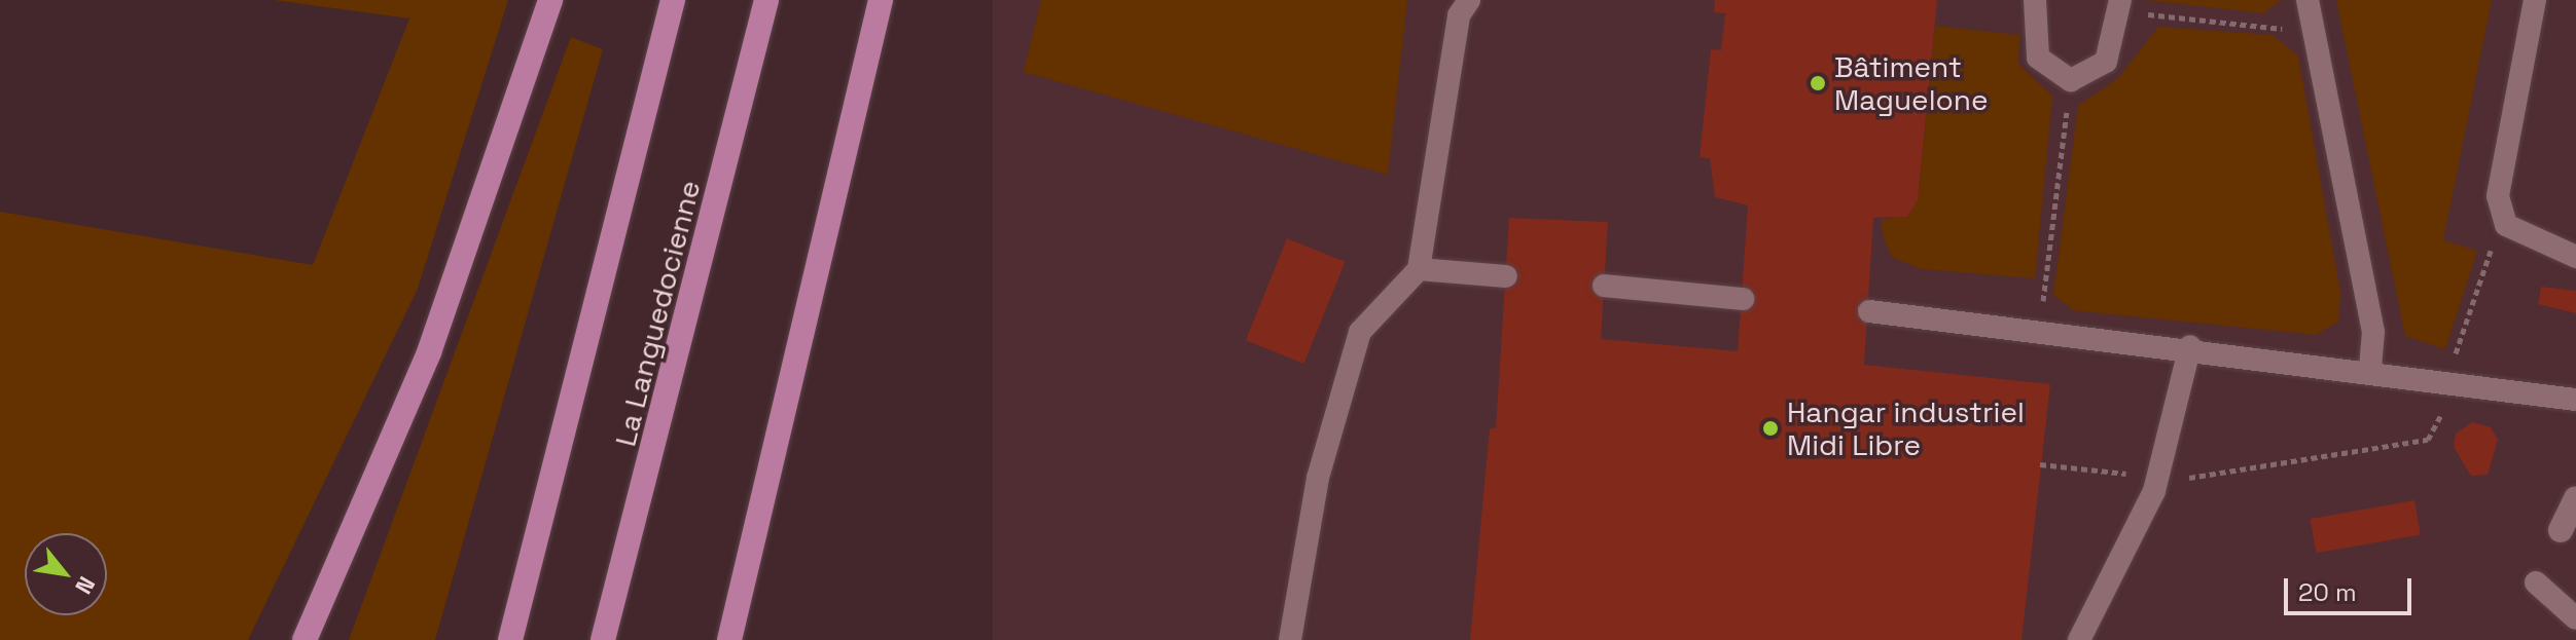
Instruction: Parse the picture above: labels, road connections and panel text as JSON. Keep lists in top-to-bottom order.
{
  "streets": {
    "highway": ["La Languedocienne"]
  },
  "places": ["Bâtiment Maguelone", "Hangar industriel Midi Libre"],
  "scale_bar": "20 m",
  "north": "bottom right"
}
